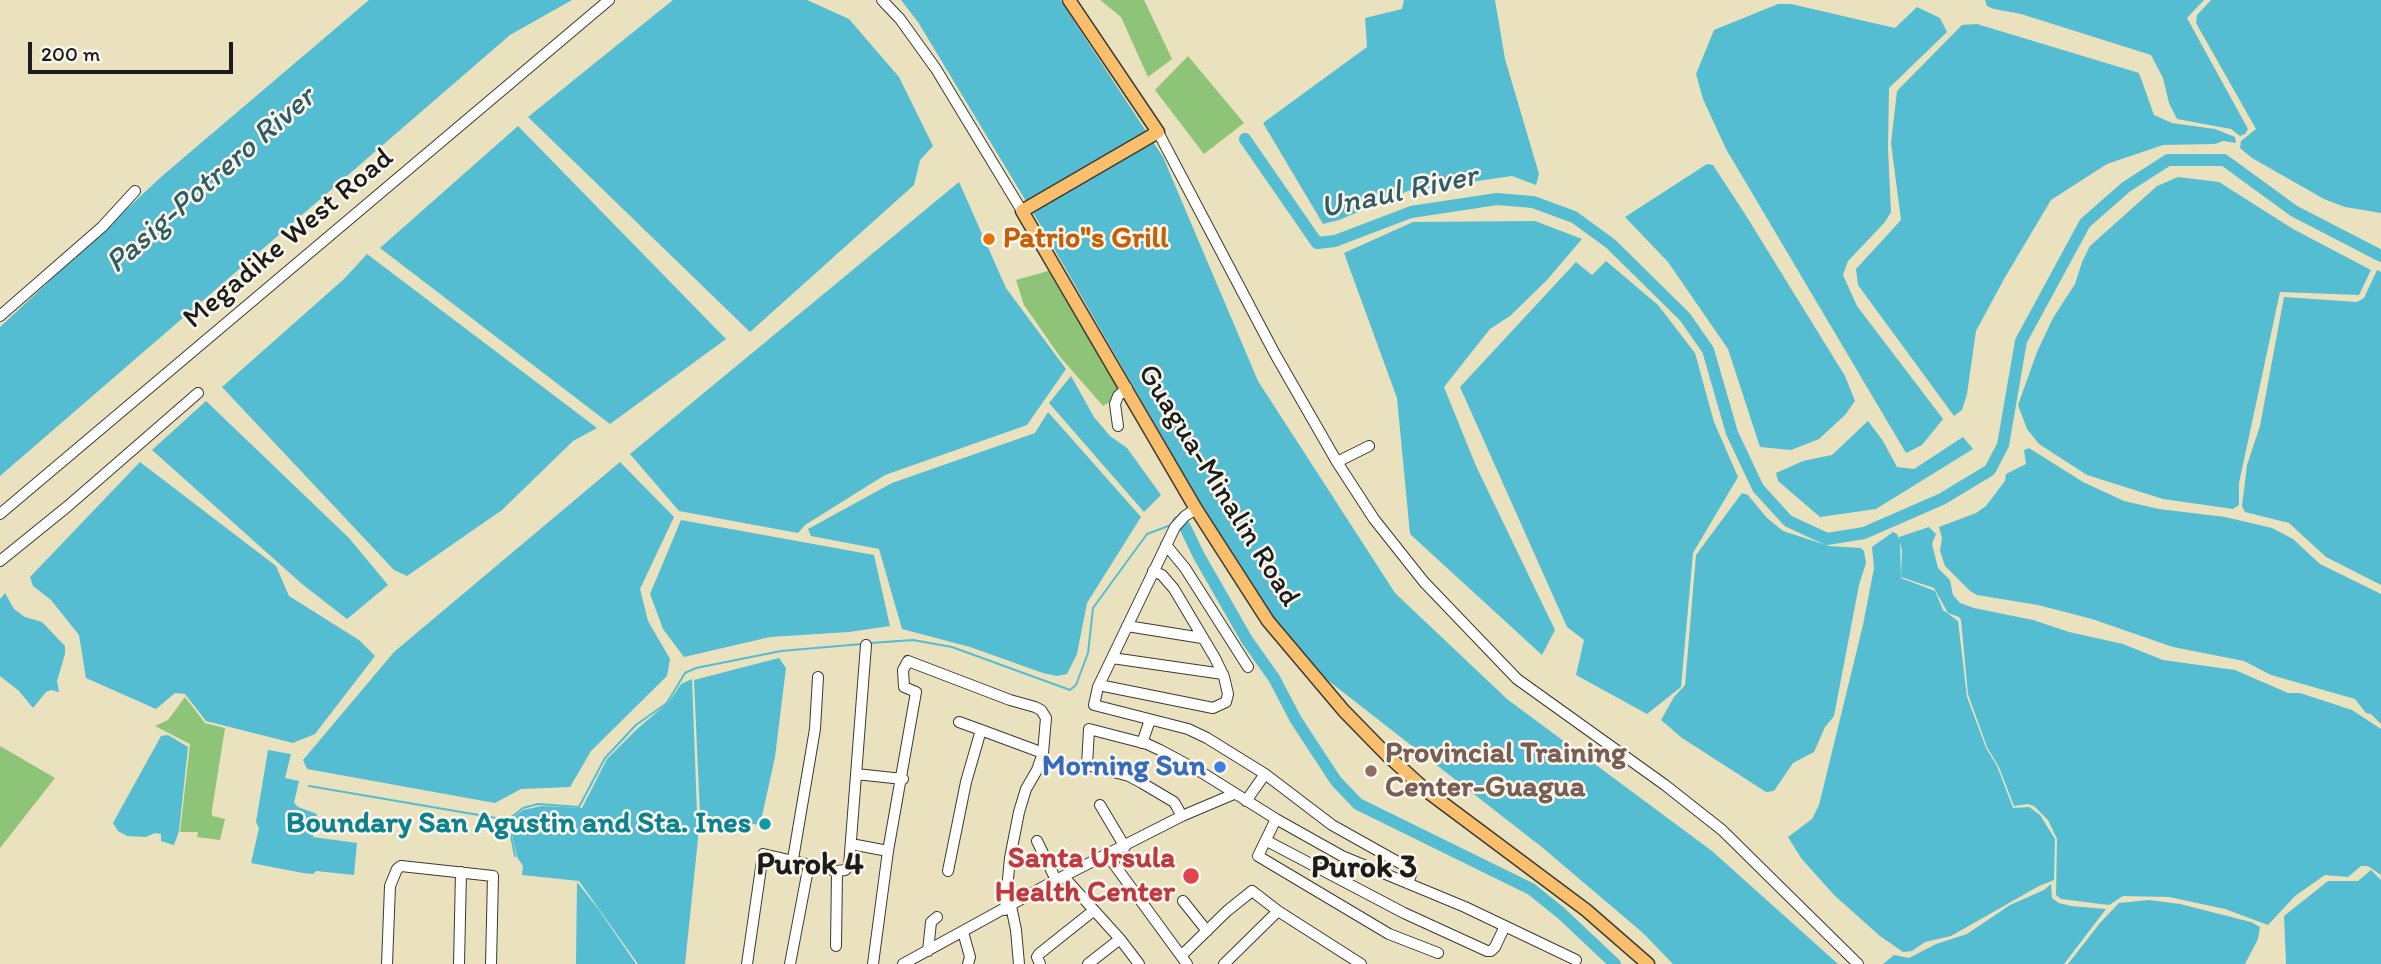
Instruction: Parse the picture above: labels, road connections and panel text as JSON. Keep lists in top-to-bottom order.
{
  "streets": {
    "main road": ["Guagua-Minalin Road"],
    "street": ["Megadike West Road"]
  },
  "districts": ["Purok 4", "Purok 3"],
  "water": ["Pasig-Potrero River", "Unaul River"],
  "places": [
    "Patrio\"s Grill",
    "Morning Sun",
    "Provincial Training Center-Guagua",
    "Boundary San Agustin and Sta. Ines",
    "Santa Ursula Health Center"
  ],
  "scale_bar": "200 m"
}
